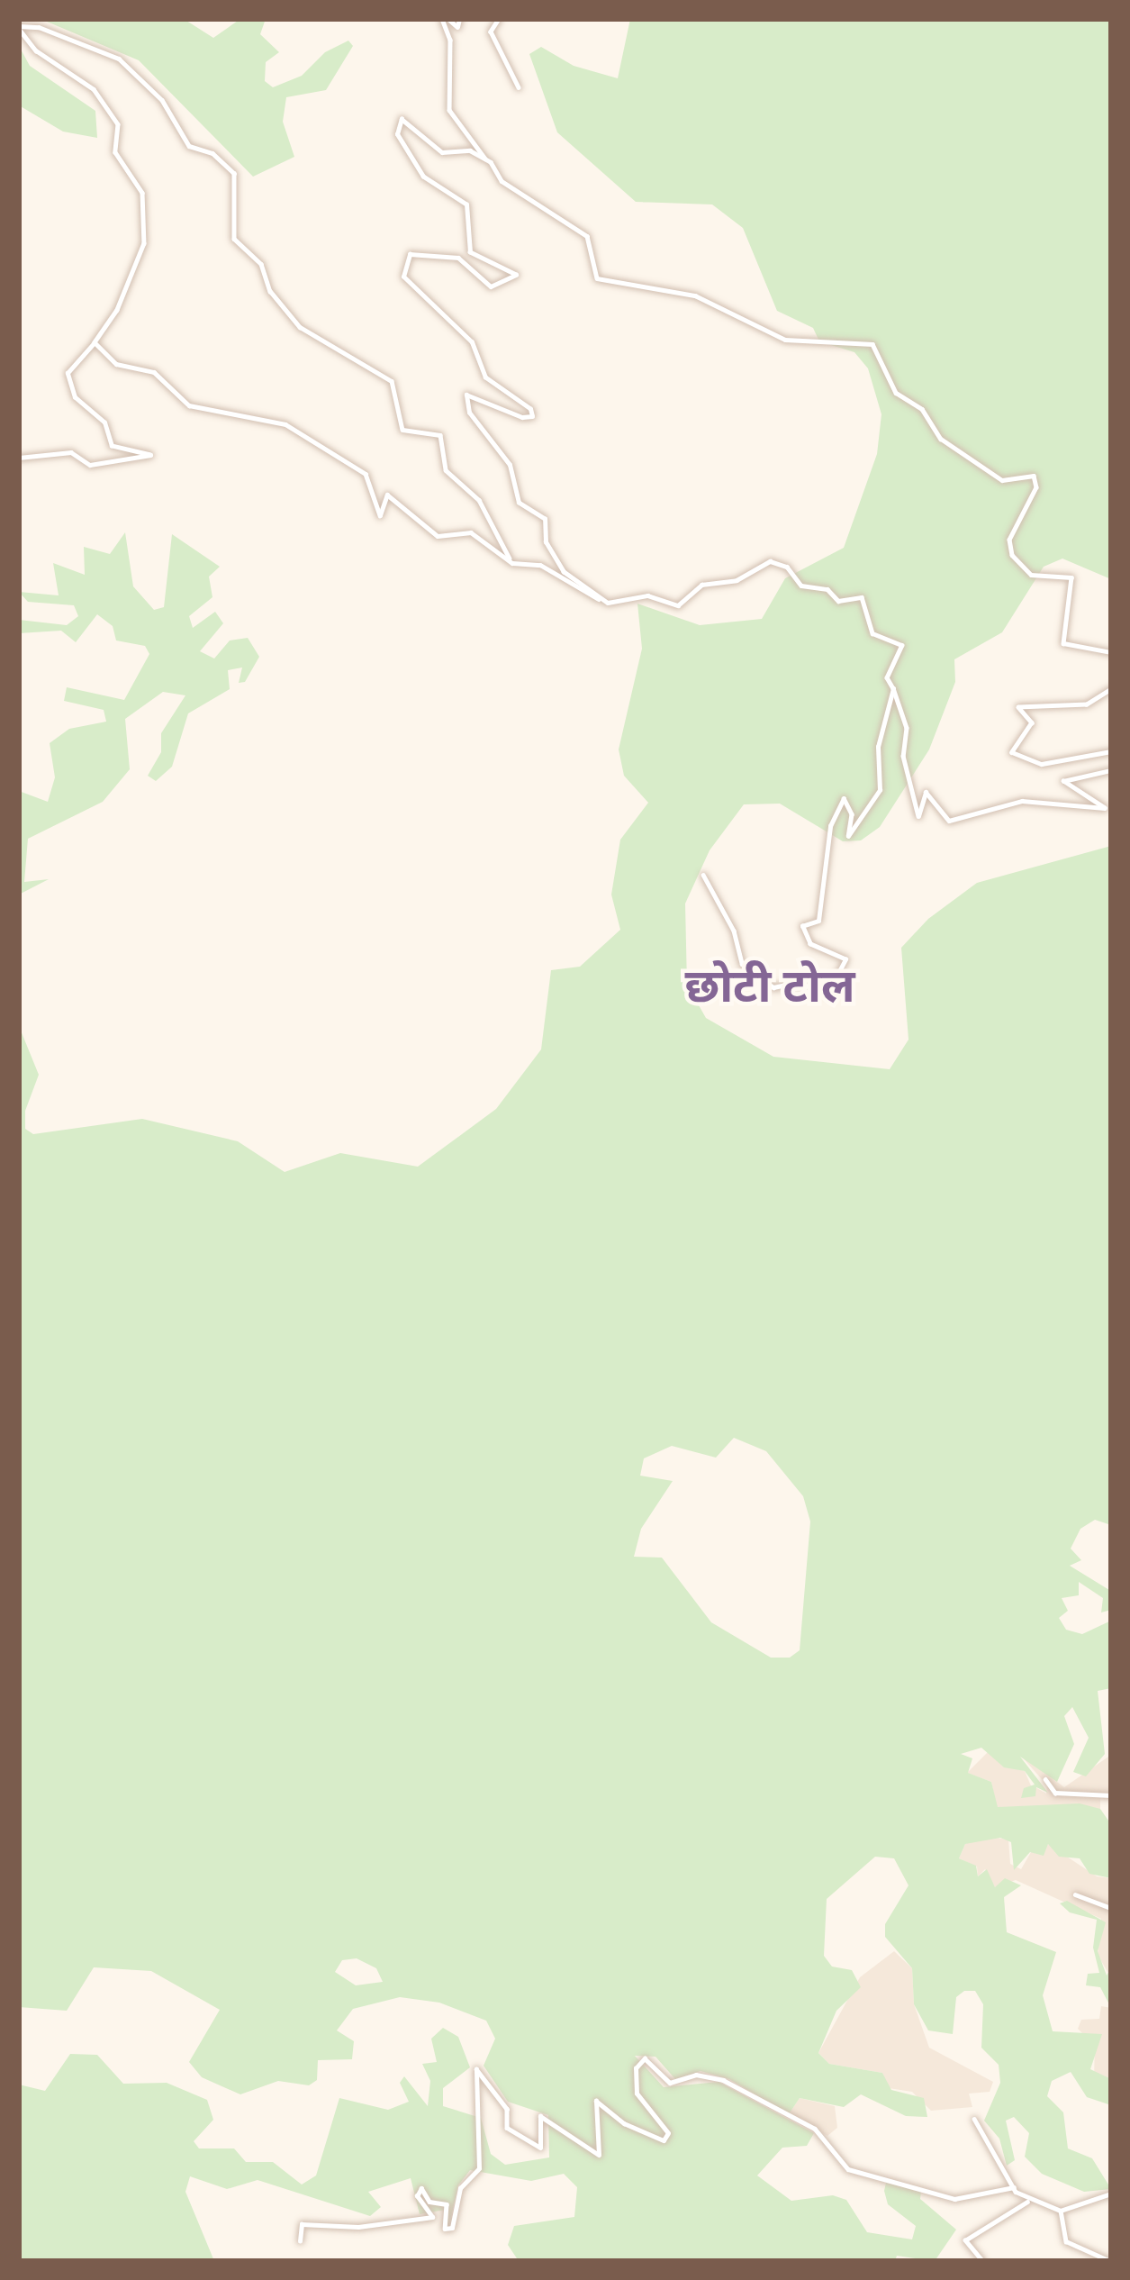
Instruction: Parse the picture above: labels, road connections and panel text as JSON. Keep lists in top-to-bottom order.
{
  "districts": ["छोटी टोल"]
}
